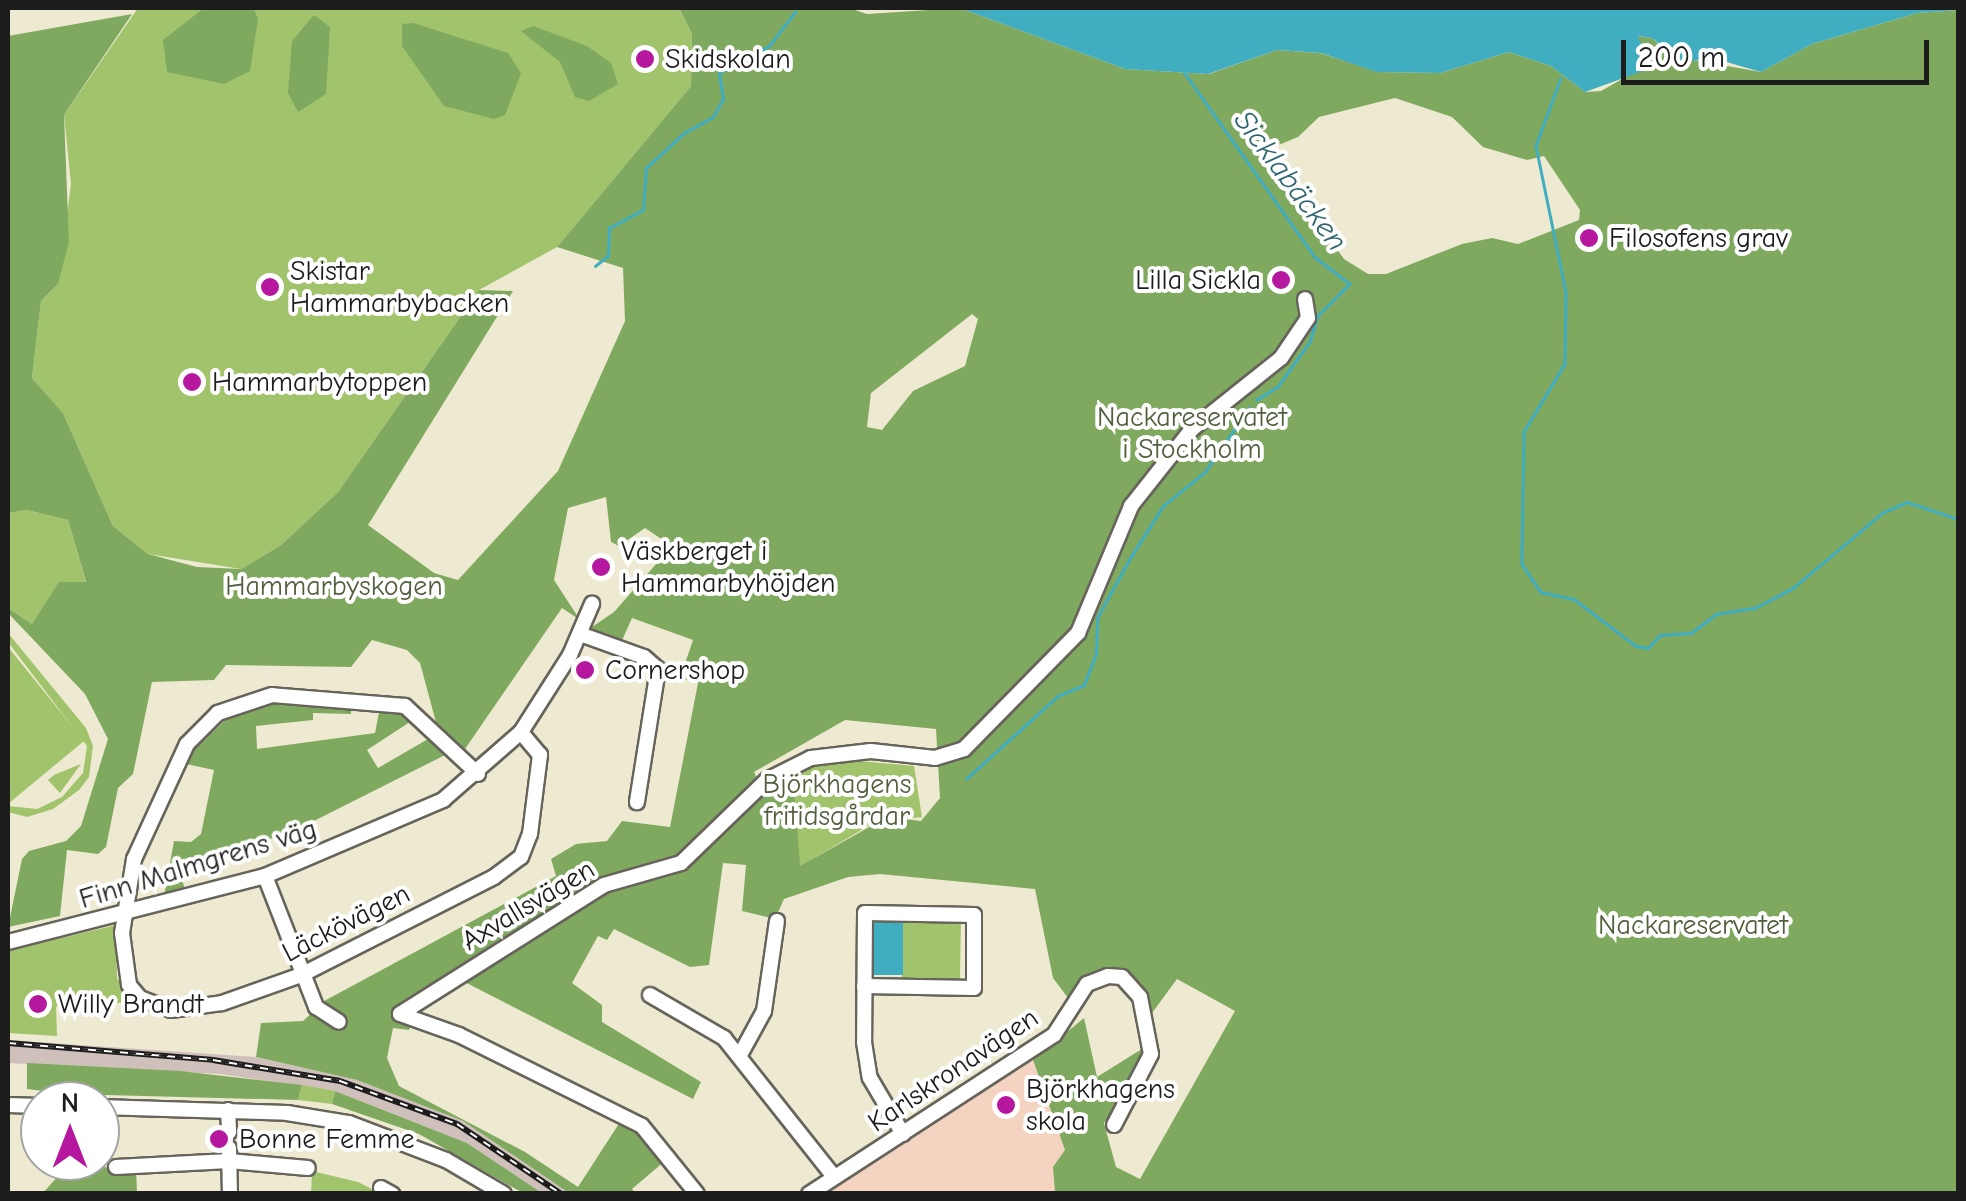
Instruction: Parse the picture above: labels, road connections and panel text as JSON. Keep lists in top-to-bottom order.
{
  "streets": {
    "street": [
      "Finn Malmgrens väg",
      "Axvallsvägen",
      "Läckövägen",
      "Karlskronavägen"
    ]
  },
  "crossings": [
    ["Finn Malmgrens väg", "Läckövägen"]
  ],
  "water": ["Sicklabäcken"],
  "parks": [
    "Nackareservatet i Stockholm",
    "Hammarbyskogen",
    "Björkhagens fritidsgårdar",
    "Nackareservatet"
  ],
  "places": [
    "Skidskolan",
    "Filosofens grav",
    "Lilla Sickla",
    "Skistar Hammarbybacken",
    "Hammarbytoppen",
    "Väskberget i Hammarbyhöjden",
    "Cornershop",
    "Willy Brandt",
    "Björkhagens skola",
    "Bonne Femme"
  ],
  "scale_bar": "200 m",
  "north": "top"
}
